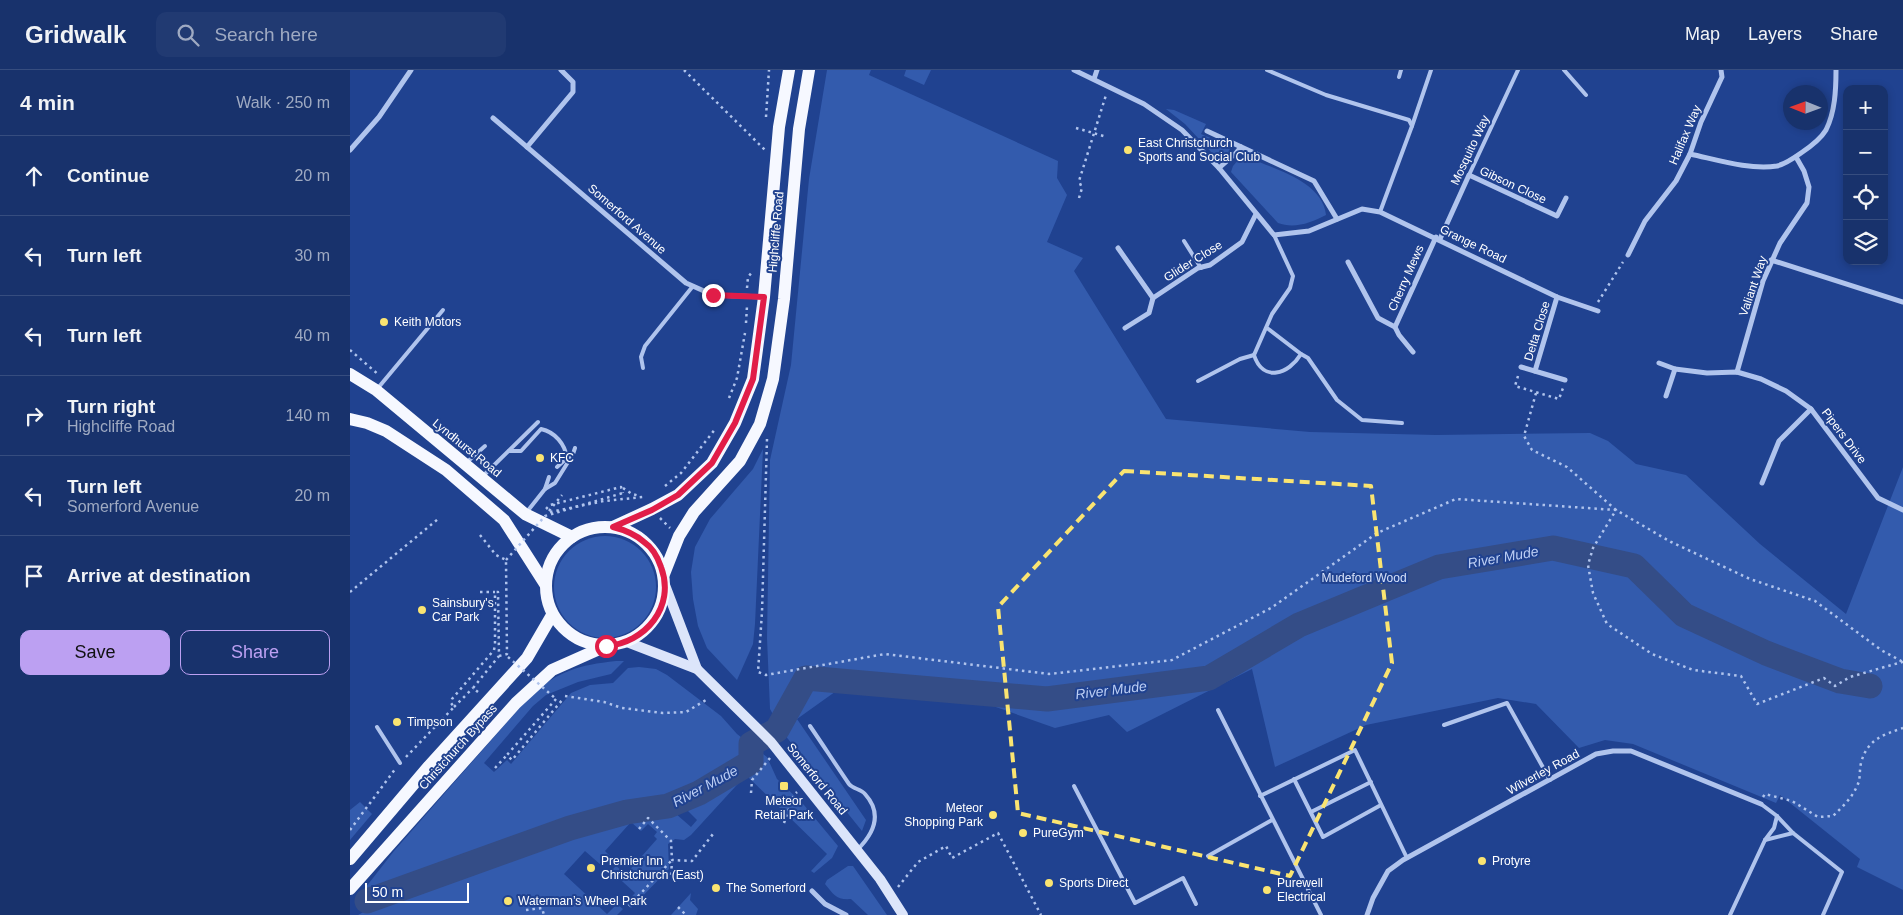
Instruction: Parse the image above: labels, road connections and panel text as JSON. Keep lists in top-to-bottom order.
{
  "streets": {
    "main road": [
      "Highcliffe Road",
      "Lyndhurst Road",
      "Christchurch Bypass",
      "Somerford Road"
    ],
    "street": [
      "Halifax Way",
      "Mosquito Way",
      "Gibson Close",
      "Somerford Avenue",
      "Grange Road",
      "Glider Close",
      "Cherry Mews",
      "Valiant Way",
      "Delta Close",
      "Pipers Drive",
      "Wilverley Road"
    ]
  },
  "crossings": [
    ["Mosquito Way", "Gibson Close"],
    ["Mosquito Way", "Grange Road"],
    ["Mosquito Way", "Cherry Mews"],
    ["Somerford Avenue", "Highcliffe Road"],
    ["Highcliffe Road", "Lyndhurst Road"],
    ["Highcliffe Road", "Christchurch Bypass"],
    ["Highcliffe Road", "Somerford Road"],
    ["Grange Road", "Cherry Mews"],
    ["Grange Road", "Delta Close"],
    ["Valiant Way", "Pipers Drive"],
    ["Lyndhurst Road", "Christchurch Bypass"],
    ["Lyndhurst Road", "Somerford Road"],
    ["Christchurch Bypass", "Somerford Road"]
  ],
  "water": ["River Mude"],
  "parks": ["Mudeford Wood"],
  "places": {
    "other": [
      "East Christchurch Sports and Social Club",
      "Keith Motors",
      "KFC",
      "Sainsbury's Car Park",
      "Timpson",
      "Meteor Shopping Park",
      "PureGym",
      "Protyre",
      "Premier Inn Christchurch (East)",
      "Sports Direct",
      "The Somerford",
      "Purewell Electrical",
      "Waterman’s Wheel Park"
    ],
    "transit": ["Meteor Retail Park"]
  },
  "scale_bar": "50 m",
  "north": "left",
  "page": {
    "header": "Gridwalk",
    "search": "Search here",
    "nav": ["Map", "Layers", "Share"],
    "heading": ["4 min", "Walk · 250 m"],
    "map_buttons": ["+", "−"],
    "list": [
      ["Continue", "20 m"],
      ["Turn left", "30 m"],
      ["Turn left", "40 m"],
      ["Turn right", "Highcliffe Road", "140 m"],
      ["Turn left", "Somerford Avenue", "20 m"],
      "Arrive at destination"
    ],
    "buttons": ["Save", "Share"],
    "scale": "50 m"
  }
}
